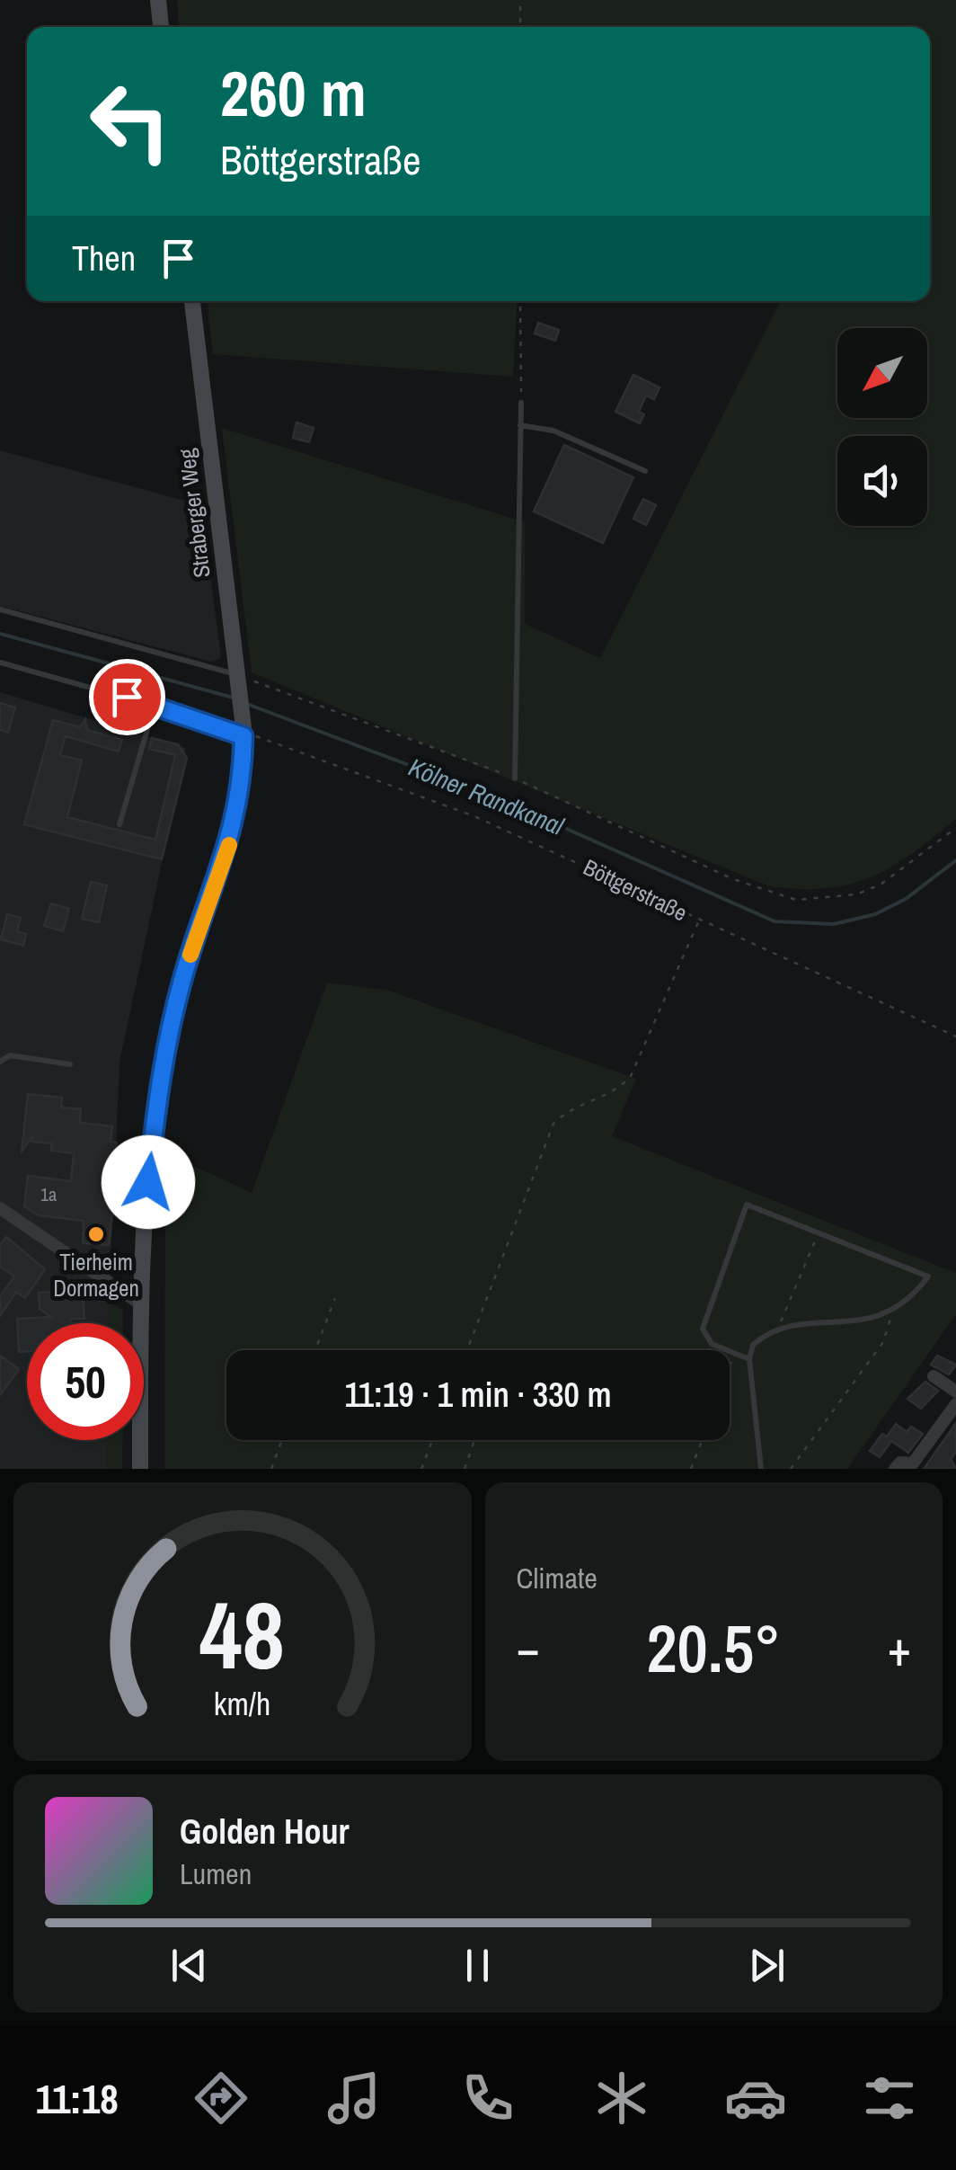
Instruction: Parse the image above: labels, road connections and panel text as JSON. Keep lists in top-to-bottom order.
{
  "streets": {
    "main road": ["Straberger Weg"],
    "path": ["Böttgerstraße"]
  },
  "crossings": [
    ["Straberger Weg", "Böttgerstraße"]
  ],
  "water": ["Kölner Randkanal"],
  "places": ["Tierheim Dormagen"],
  "house_numbers": ["1a"],
  "north": "bottom left",
  "page": {
    "turn": ["260 m", "Böttgerstraße"],
    "then": "Then",
    "limit": "50",
    "trip": "11:19 · 1 min · 330 m",
    "tile": "Climate",
    "heat": ["−", "20.5°", "+"],
    "song": ["Golden Hour", "Lumen"],
    "tabs": "11:18",
    "gauge": ["48", "km/h"]
  }
}
